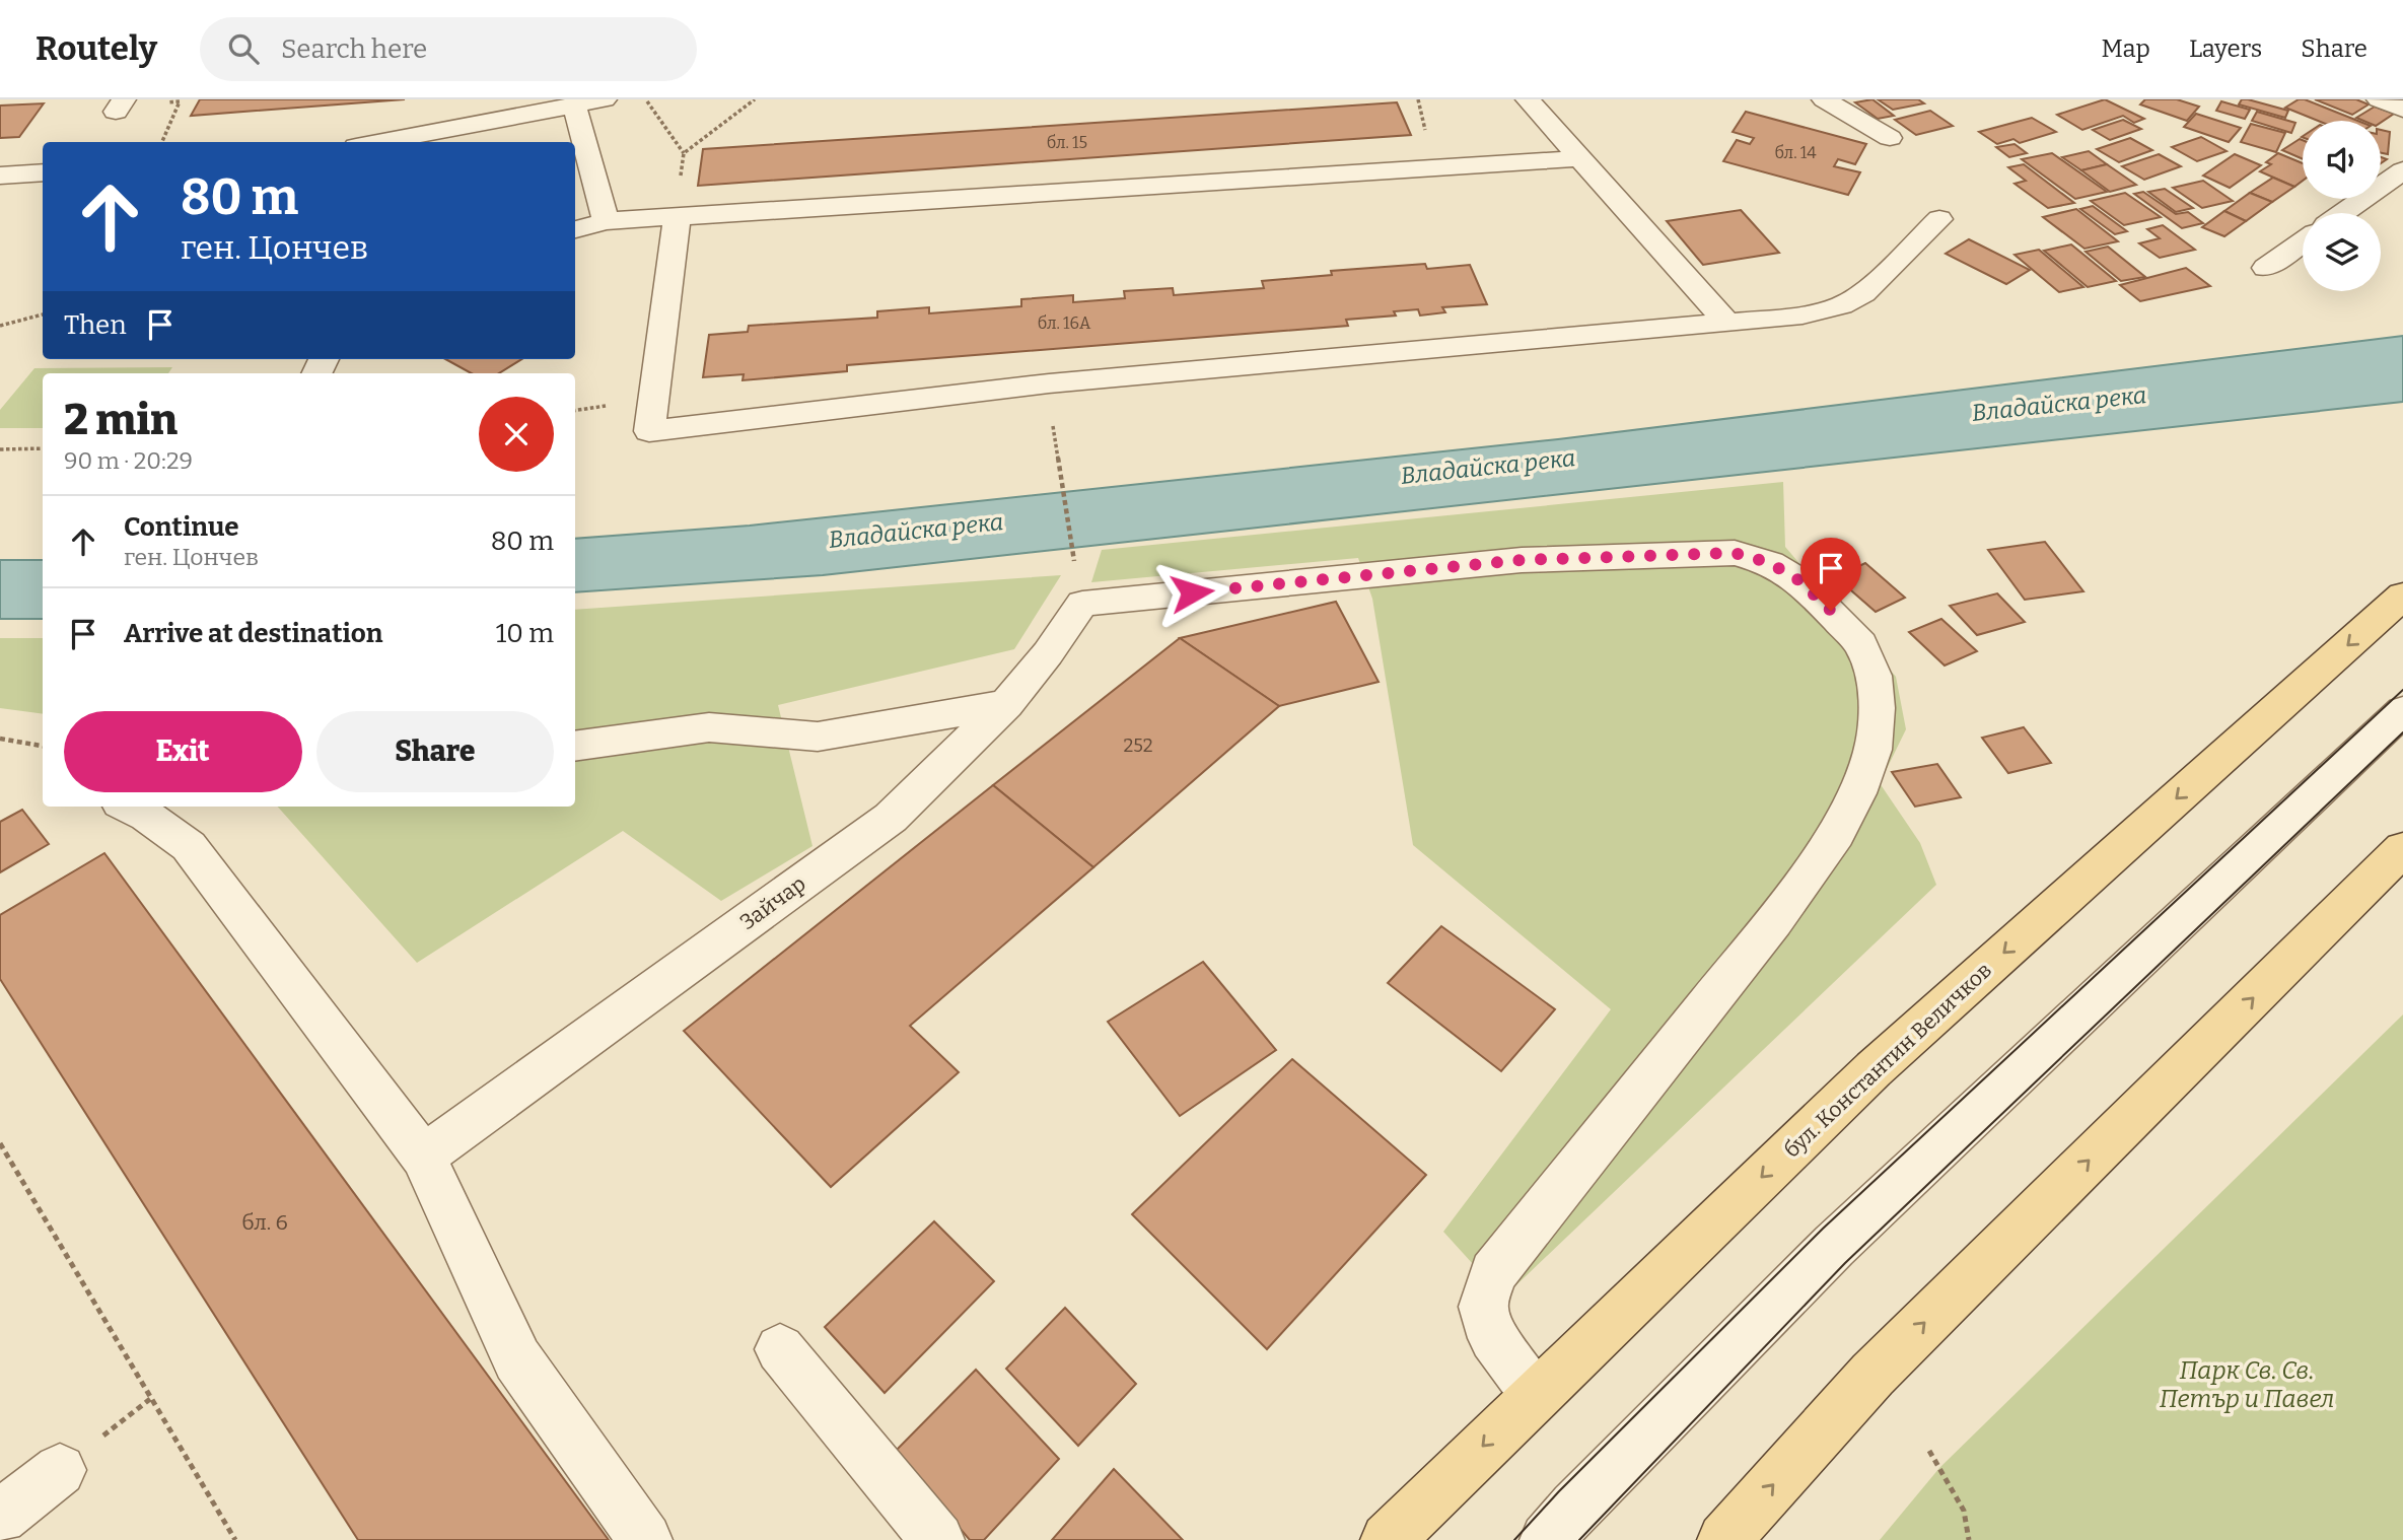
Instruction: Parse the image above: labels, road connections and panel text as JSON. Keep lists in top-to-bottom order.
{
  "streets": {
    "main road": ["бул. Константин Величков"],
    "street": ["Зайчар"]
  },
  "water": ["Владайска река"],
  "parks": ["Парк Св. Св. Петър и Павел"],
  "house_numbers": [
    "бл. 15",
    "бл. 14",
    "бл. 16А",
    "252",
    "бл. 6"
  ],
  "page": {
    "header": "Routely",
    "search": "Search here",
    "nav": ["Map", "Layers", "Share"],
    "turn": ["80 m", "ген. Цончев"],
    "then": "Then",
    "heading": ["2 min", "90 m · 20:29"],
    "list": [
      {
        "name": "Continue",
        "note": "ген. Цончев",
        "value": "80 m"
      },
      {
        "name": "Arrive at destination",
        "value": "10 m"
      }
    ],
    "buttons": ["Exit", "Share"]
  }
}
